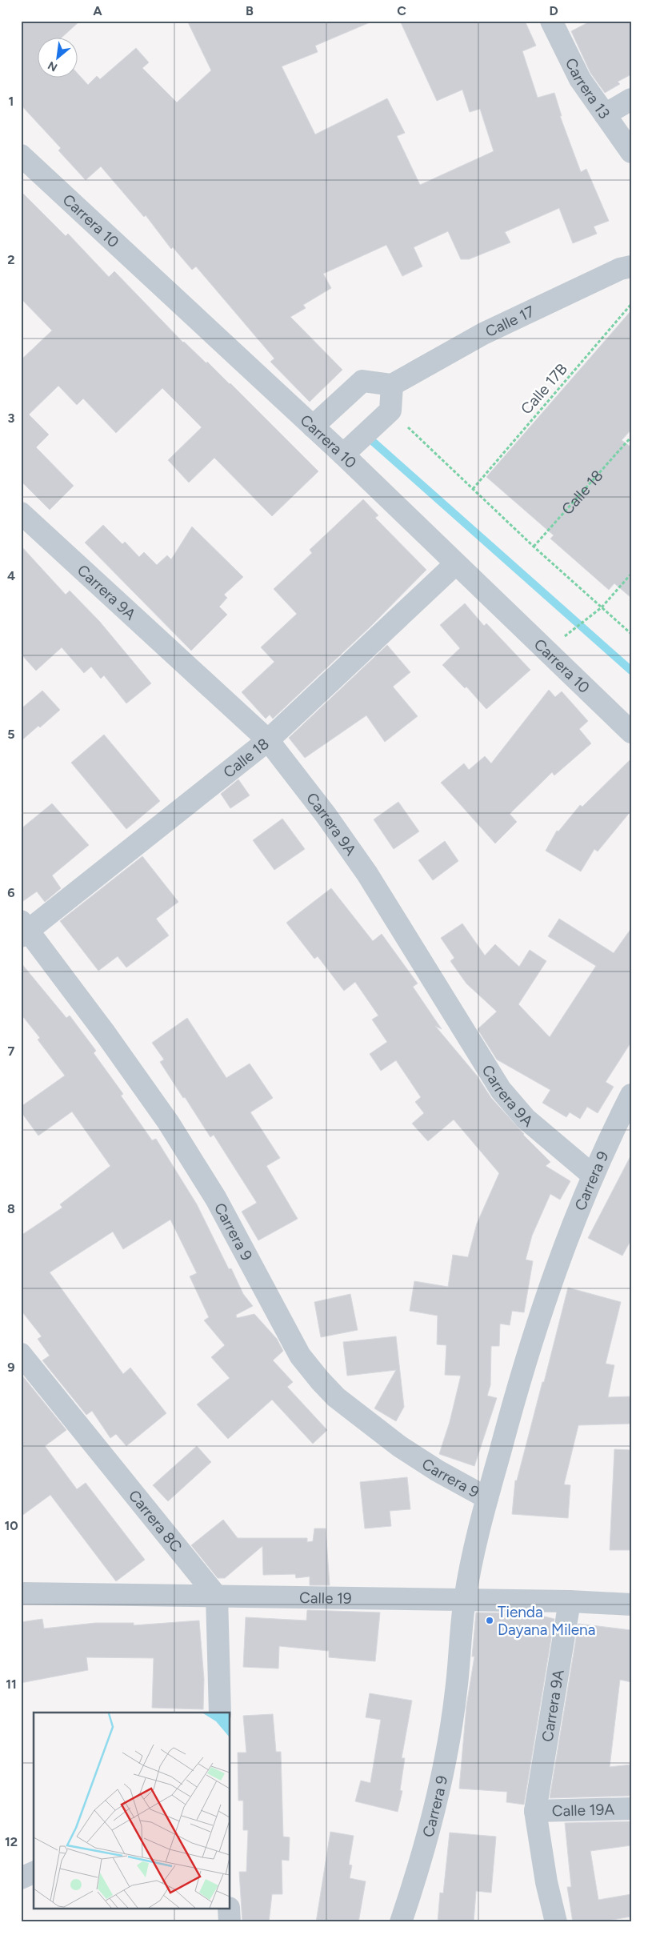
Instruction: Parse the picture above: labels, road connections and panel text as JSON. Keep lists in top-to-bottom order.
{
  "streets": {
    "street": [
      "Carrera 13",
      "Carrera 10",
      "Calle 17",
      "Calle 18",
      "Carrera 9A",
      "Carrera 9",
      "Carrera 8C",
      "Calle 19",
      "Calle 19A"
    ],
    "path": ["Calle 17B"]
  },
  "crossings": [
    ["Carrera 10", "Calle 18"],
    ["Calle 18", "Carrera 9A"],
    ["Calle 18", "Carrera 9"],
    ["Carrera 9A", "Carrera 9"],
    ["Carrera 9A", "Calle 19"],
    ["Carrera 9A", "Calle 19A"],
    ["Carrera 9", "Calle 19"],
    ["Carrera 8C", "Calle 19"]
  ],
  "places": ["Tienda Dayana Milena"],
  "north": "bottom left",
  "grid": {
    "columns": [
      "A",
      "B",
      "C",
      "D"
    ],
    "rows": [
      "1",
      "2",
      "3",
      "4",
      "5",
      "6",
      "7",
      "8",
      "9",
      "10",
      "11",
      "12"
    ]
  }
}
